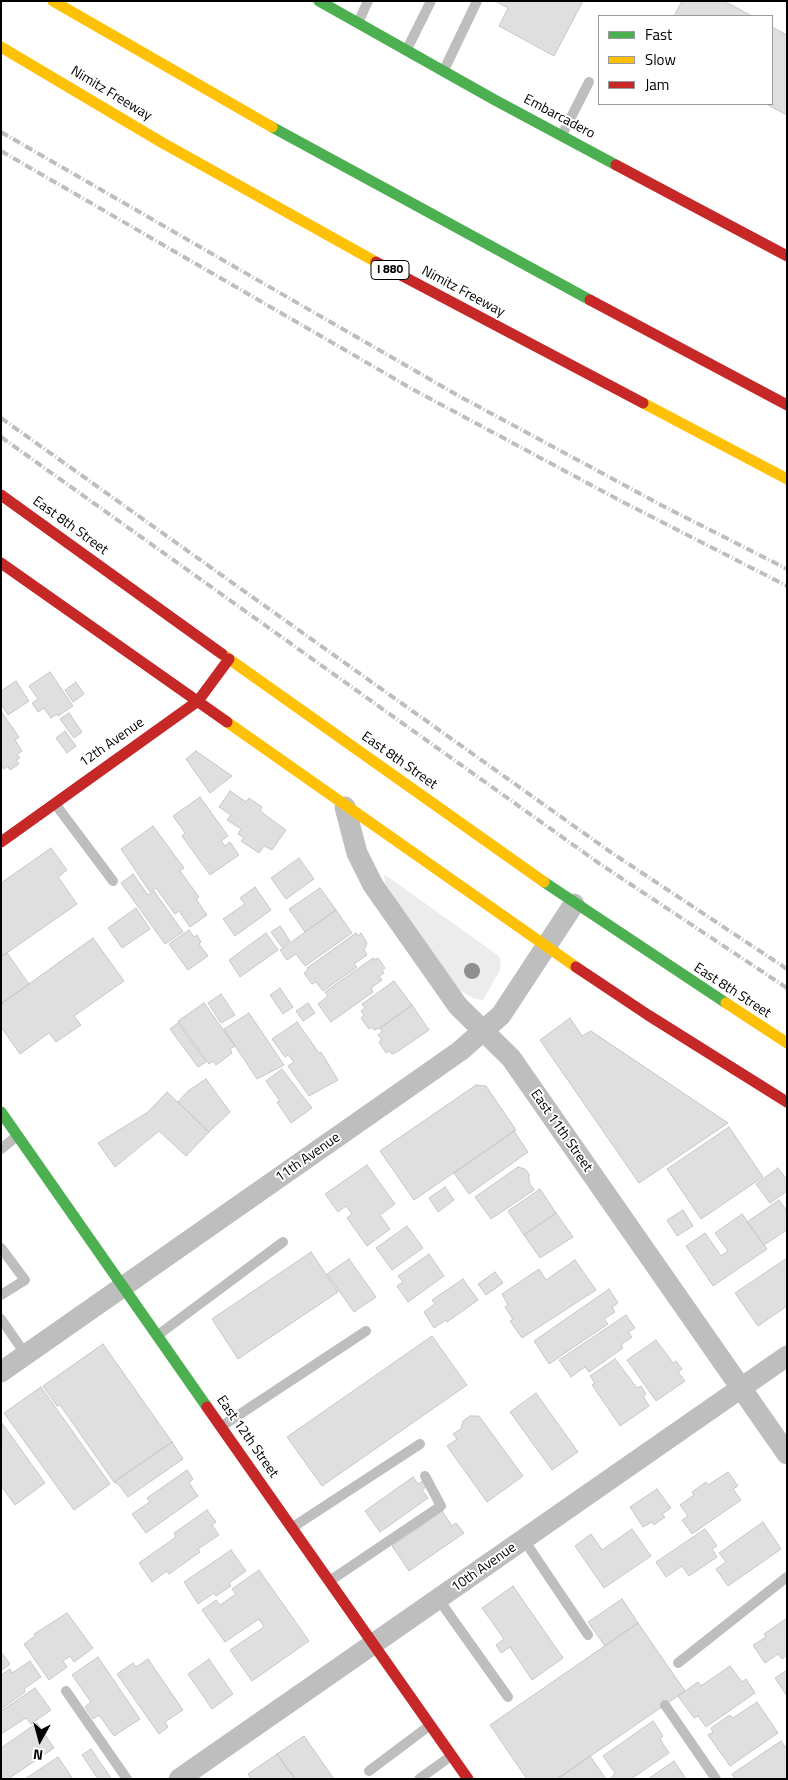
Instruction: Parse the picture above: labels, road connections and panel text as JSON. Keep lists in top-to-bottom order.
{
  "streets": {
    "main road": [
      "Nimitz Freeway",
      "Embarcadero",
      "I 880",
      "East 8th Street",
      "12th Avenue",
      "East 12th Street"
    ],
    "street": ["East 11th Street", "11th Avenue", "10th Avenue"]
  },
  "crossings": [
    ["East 8th Street", "12th Avenue"],
    ["East 8th Street", "11th Avenue"],
    ["East 11th Street", "11th Avenue"],
    ["East 11th Street", "10th Avenue"],
    ["11th Avenue", "East 12th Street"],
    ["East 12th Street", "10th Avenue"]
  ],
  "legend": ["Fast", "Slow", "Jam"],
  "north": "bottom"
}
